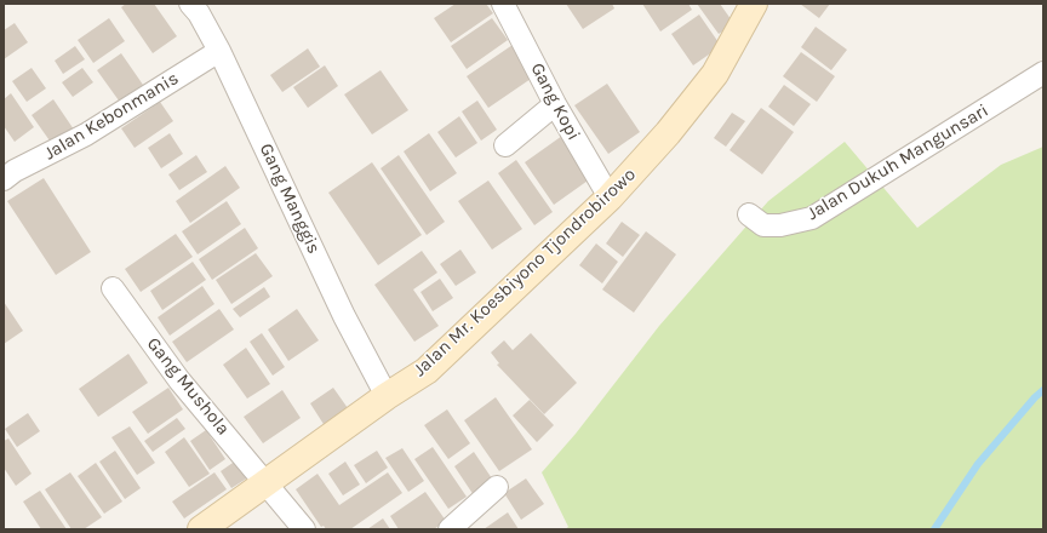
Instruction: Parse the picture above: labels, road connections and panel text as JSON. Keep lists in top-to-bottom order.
{
  "streets": {
    "main road": ["Jalan Mr. Koesbiyono Tjondrobirowo"],
    "street": [
      "Gang Kopi",
      "Jalan Kebonmanis",
      "Jalan Dukuh Mangunsari",
      "Gang Manggis",
      "Gang Mushola"
    ]
  },
  "crossings": [
    ["Gang Kopi", "Jalan Mr. Koesbiyono Tjondrobirowo"],
    ["Jalan Kebonmanis", "Gang Manggis"],
    ["Gang Manggis", "Jalan Mr. Koesbiyono Tjondrobirowo"],
    ["Jalan Mr. Koesbiyono Tjondrobirowo", "Gang Mushola"]
  ]
}
